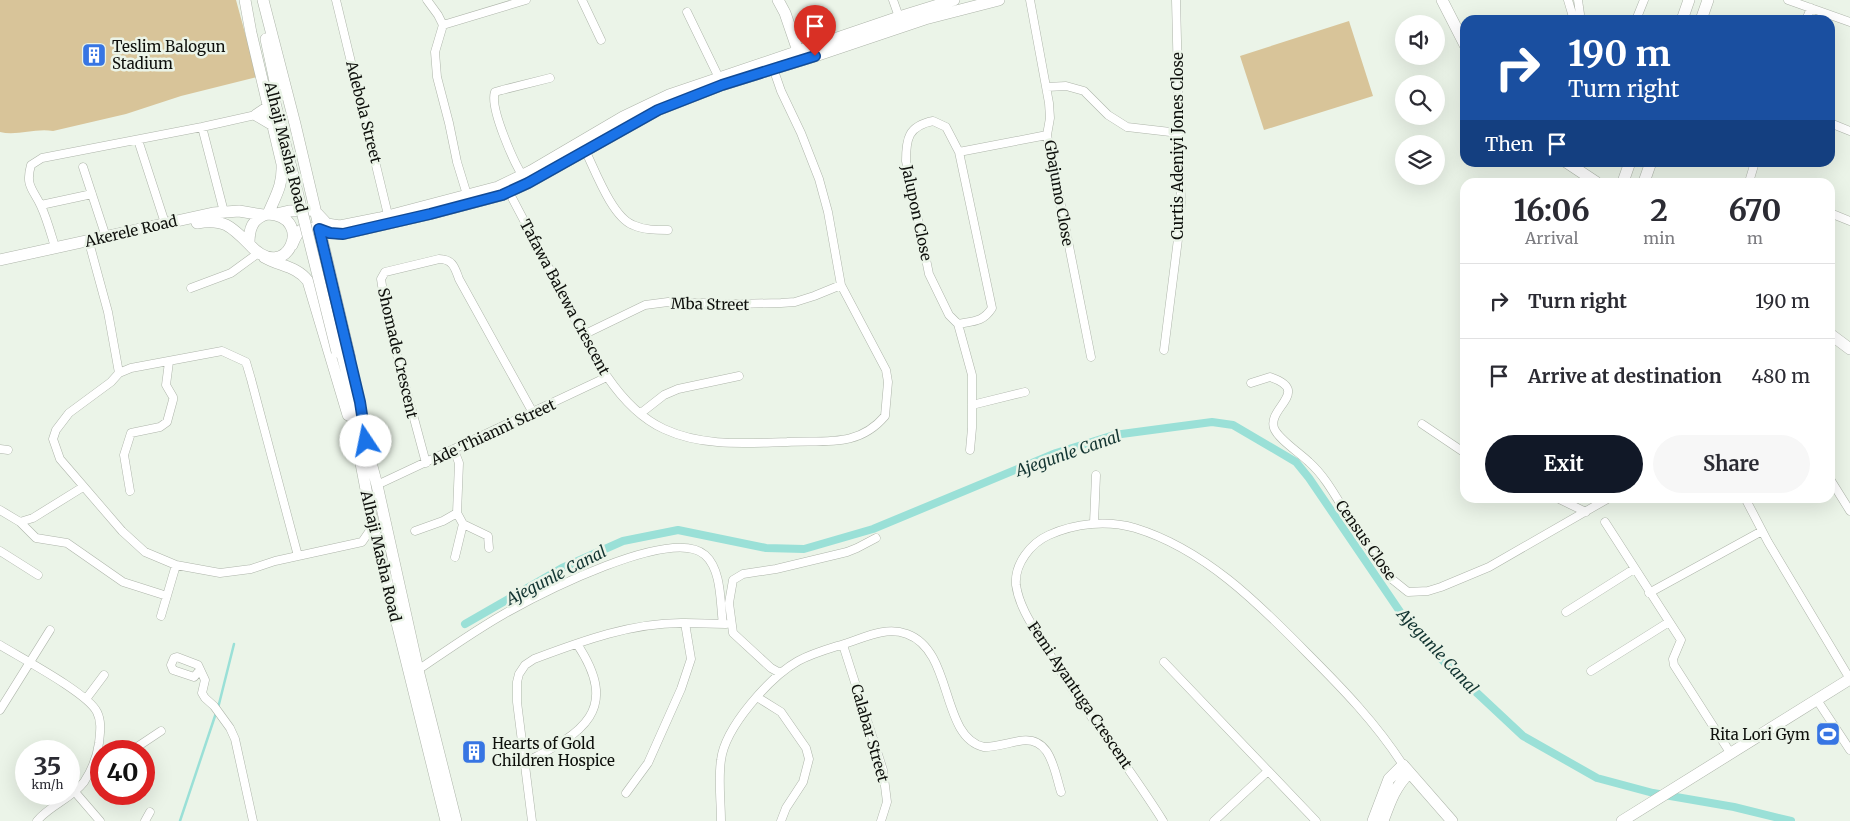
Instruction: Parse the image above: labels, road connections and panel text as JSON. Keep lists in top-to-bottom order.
{
  "streets": {
    "street": [
      "Adebola Street",
      "Curtis Adeniyi Jones Close",
      "Alhaji Masha Road",
      "Gbajumo Close",
      "Jalupon Close",
      "Akerele Road",
      "Tafawa Balewa Crescent",
      "Mba Street",
      "Shomade Crescent",
      "Ade Thianni Street",
      "Census Close",
      "Femi Ayantuga Crescent",
      "Calabar Street"
    ]
  },
  "crossings": [
    ["Alhaji Masha Road", "Ade Thianni Street"],
    ["Tafawa Balewa Crescent", "Mba Street"],
    ["Tafawa Balewa Crescent", "Ade Thianni Street"],
    ["Shomade Crescent", "Ade Thianni Street"]
  ],
  "water": ["Ajegunle Canal"],
  "places": {
    "building": ["Teslim Balogun Stadium", "Hearts of Gold Children Hospice"],
    "sports": ["Rita Lori Gym"]
  },
  "page": {
    "turn": ["190 m", "Turn right"],
    "then": "Then",
    "eta": [
      "16:06",
      "Arrival",
      "2",
      "min",
      "670",
      "m"
    ],
    "list": [
      {
        "name": "Turn right",
        "value": "190 m"
      },
      {
        "name": "Arrive at destination",
        "value": "480 m"
      }
    ],
    "buttons": ["Exit", "Share"],
    "speed": "35 km/h",
    "limit": "40"
  }
}
